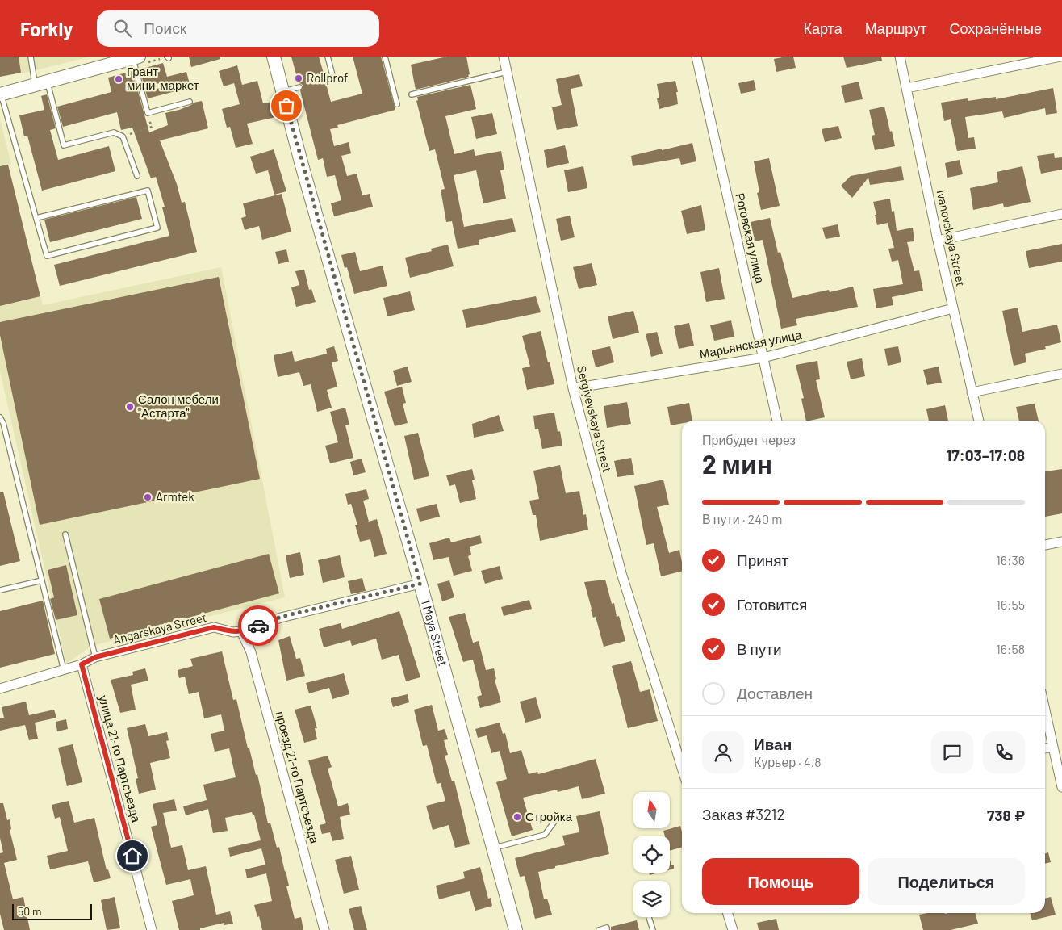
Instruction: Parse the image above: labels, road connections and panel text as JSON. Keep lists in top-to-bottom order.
{
  "streets": {
    "street": [
      "Роговская улица",
      "Ivanovskaya Street",
      "Марьянская улица",
      "Sergiyevskaya Street",
      "Angarskaya Street",
      "1 Maya Street",
      "улица 21-го Партсъезда",
      "проезд 21-го Партсъезда"
    ]
  },
  "crossings": [
    ["Роговская улица", "Марьянская улица"],
    ["Ivanovskaya Street", "Марьянская улица"],
    ["Марьянская улица", "Sergiyevskaya Street"],
    ["Angarskaya Street", "1 Maya Street"],
    ["Angarskaya Street", "улица 21-го Партсъезда"],
    ["Angarskaya Street", "проезд 21-го Партсъезда"]
  ],
  "places": [
    "Rollprof",
    "Грант мини-маркет",
    "Салон мебели \"Астарта\"",
    "Armtek",
    "Стройка"
  ],
  "scale_bar": "50 m",
  "north": "top",
  "page": {
    "header": "Forkly",
    "search": "Поиск",
    "nav": ["Карта", "Маршрут", "Сохранённые"],
    "heading": ["2 мин", "Прибудет через", "17:03–17:08"],
    "panel": [
      "Иван",
      "Курьер · 4.8",
      "Заказ #3212",
      "738 ₽"
    ],
    "bar": "В пути · 240 m",
    "list": [
      ["Принят", "16:36"],
      ["Готовится", "16:55"],
      ["В пути", "16:58"],
      "Доставлен"
    ],
    "buttons": ["Помощь", "Поделиться"],
    "scale": "50 m"
  }
}
